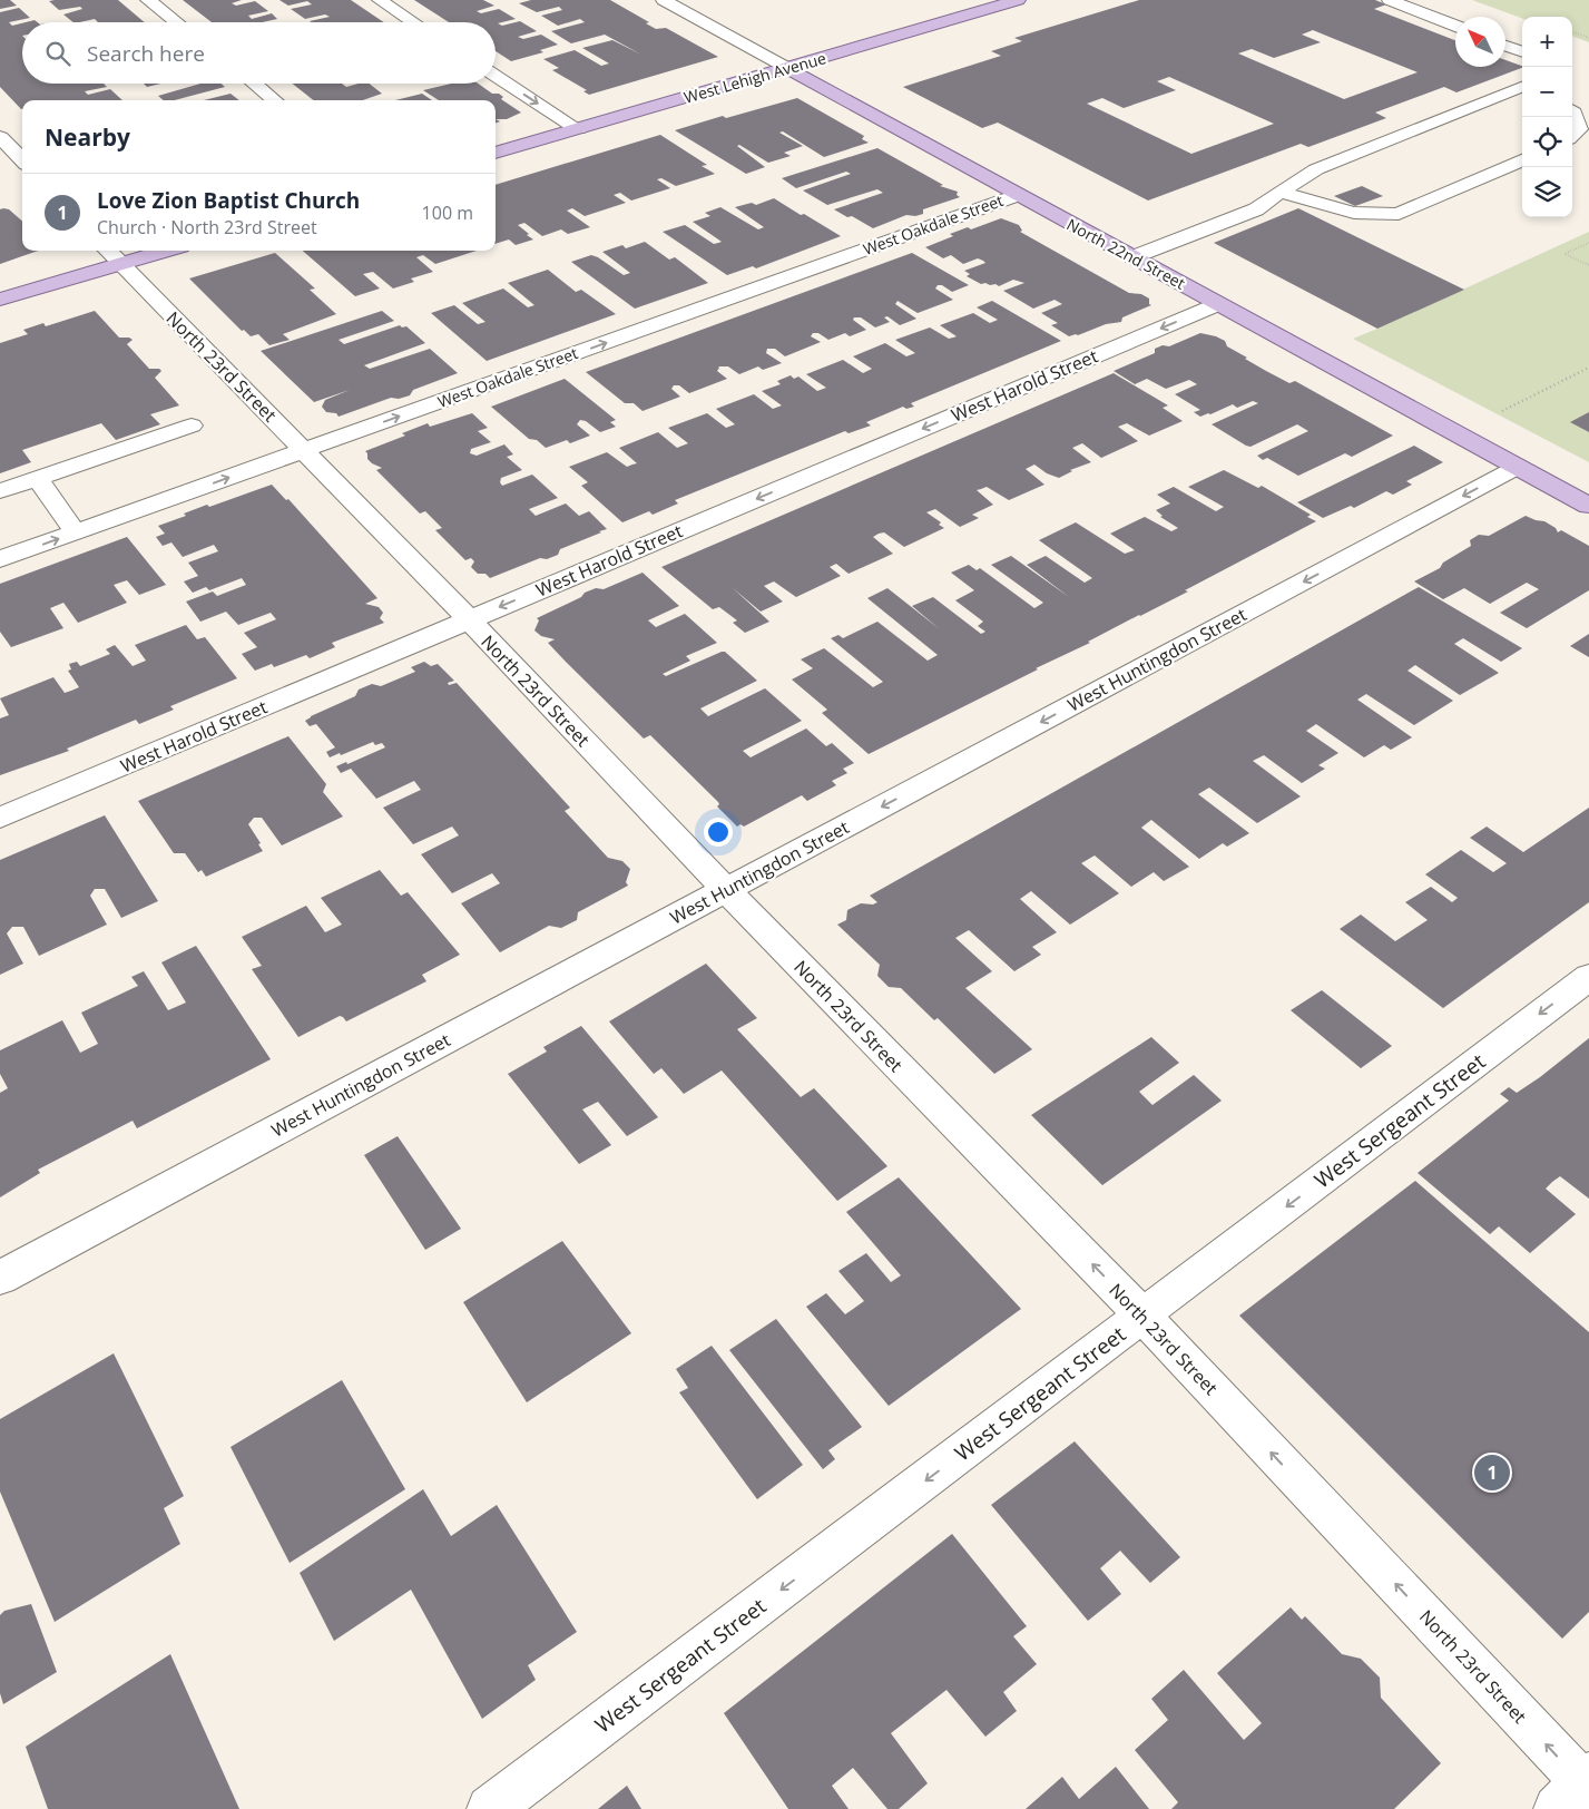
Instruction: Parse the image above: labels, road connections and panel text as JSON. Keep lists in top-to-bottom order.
{
  "streets": {
    "main road": ["West Lehigh Avenue", "North 22nd Street"],
    "street": [
      "West Oakdale Street",
      "North 23rd Street",
      "West Harold Street",
      "West Huntingdon Street",
      "West Sergeant Street"
    ]
  },
  "crossings": [
    ["West Lehigh Avenue", "North 22nd Street"],
    ["West Oakdale Street", "North 22nd Street"],
    ["West Oakdale Street", "North 23rd Street"],
    ["North 22nd Street", "West Harold Street"],
    ["North 22nd Street", "West Huntingdon Street"],
    ["North 23rd Street", "West Harold Street"],
    ["North 23rd Street", "West Huntingdon Street"],
    ["North 23rd Street", "West Sergeant Street"]
  ],
  "one_way": [
    "West Oakdale Street",
    "North 23rd Street",
    "West Harold Street",
    "West Huntingdon Street",
    "West Sergeant Street"
  ],
  "north": "top left",
  "page": {
    "map_buttons": ["+", "−"],
    "search": "Search here",
    "heading": "Nearby",
    "list": [
      {
        "mark": "1",
        "name": "Love Zion Baptist Church",
        "note": "Church · North 23rd Street",
        "value": "100 m"
      }
    ],
    "pins": "1"
  }
}
